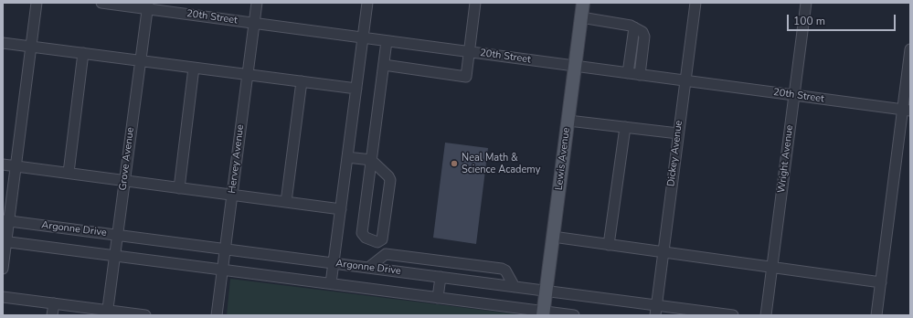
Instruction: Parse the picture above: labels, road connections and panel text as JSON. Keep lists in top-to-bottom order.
{
  "streets": {
    "main road": ["Lewis Avenue"],
    "street": [
      "20th Street",
      "Dickey Avenue",
      "Grove Avenue",
      "Hervey Avenue",
      "Wright Avenue",
      "Argonne Drive"
    ]
  },
  "crossings": [
    ["20th Street", "Dickey Avenue"],
    ["20th Street", "Grove Avenue"],
    ["20th Street", "Hervey Avenue"],
    ["20th Street", "Lewis Avenue"],
    ["20th Street", "Wright Avenue"],
    ["Dickey Avenue", "Argonne Drive"],
    ["Grove Avenue", "Argonne Drive"],
    ["Hervey Avenue", "Argonne Drive"],
    ["Lewis Avenue", "Argonne Drive"]
  ],
  "places": ["Neal Math & Science Academy"],
  "scale_bar": "100 m"
}
